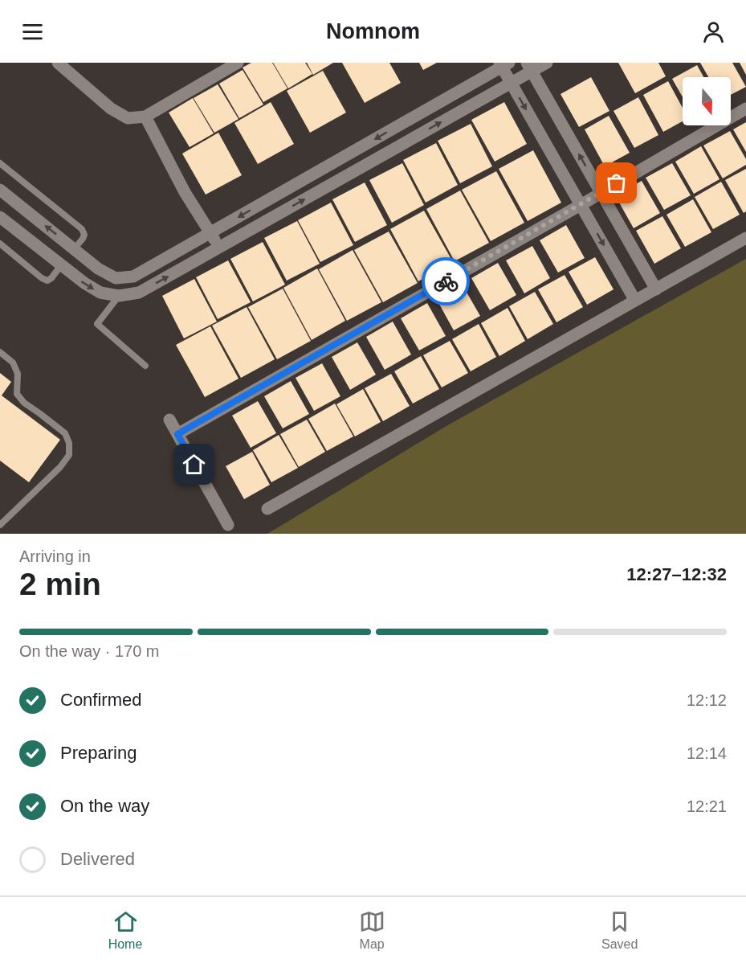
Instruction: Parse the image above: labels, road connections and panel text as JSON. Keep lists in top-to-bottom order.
{
  "north": "bottom",
  "page": {
    "header": "Nomnom",
    "heading": ["2 min", "Arriving in", "12:27–12:32"],
    "bar": "On the way · 170 m",
    "list": [
      ["Confirmed", "12:12"],
      ["Preparing", "12:14"],
      ["On the way", "12:21"],
      "Delivered"
    ],
    "tabs": ["Home", "Map", "Saved"]
  }
}
